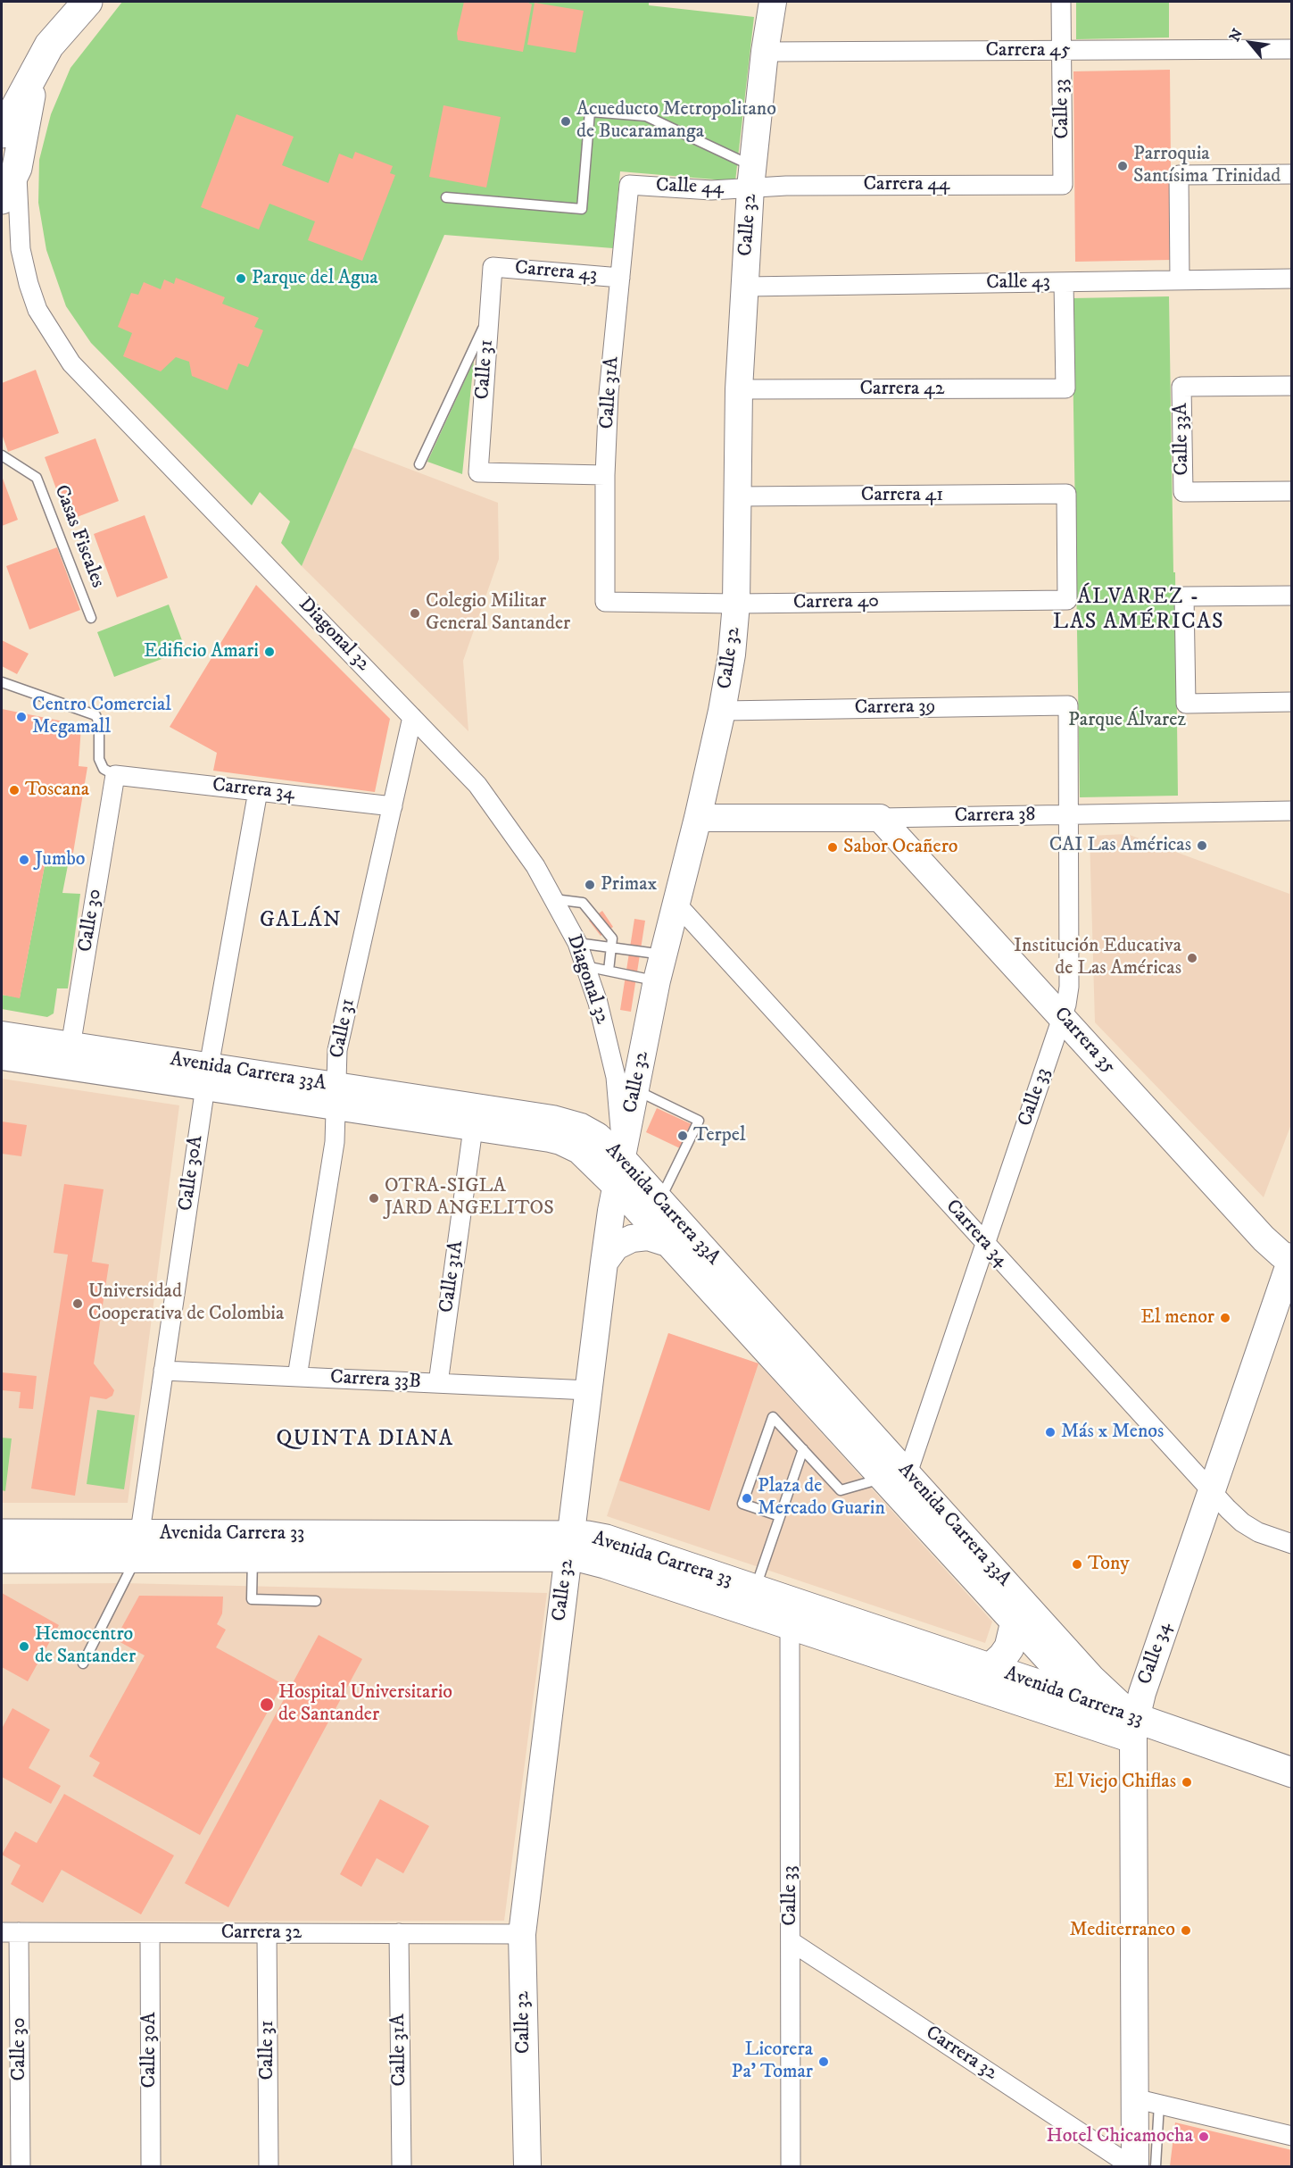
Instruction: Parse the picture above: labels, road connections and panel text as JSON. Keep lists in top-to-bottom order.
{
  "streets": {
    "main road": ["Avenida Carrera 33"],
    "street": [
      "Carrera 45",
      "Calle 33",
      "Carrera 44",
      "Calle 44",
      "Calle 32",
      "Carrera 43",
      "Calle 43",
      "Calle 31",
      "Carrera 42",
      "Calle 31A",
      "Calle 33A",
      "Carrera 41",
      "Carrera 40",
      "Diagonal 32",
      "Carrera 39",
      "Carrera 34",
      "Carrera 38",
      "Calle 30",
      "Carrera 35",
      "Avenida Carrera 33A",
      "Calle 30A",
      "Carrera 33B",
      "Calle 34",
      "Carrera 32"
    ],
    "lane": ["Casas Fiscales"]
  },
  "crossings": [
    ["Carrera 45", "Calle 33"],
    ["Carrera 45", "Calle 32"],
    ["Calle 33", "Carrera 44"],
    ["Calle 33", "Carrera 39"],
    ["Calle 33", "Carrera 34"],
    ["Calle 33", "Carrera 38"],
    ["Calle 33", "Carrera 35"],
    ["Calle 33", "Avenida Carrera 33A"],
    ["Calle 33", "Avenida Carrera 33"],
    ["Calle 33", "Carrera 32"],
    ["Carrera 44", "Calle 44"],
    ["Carrera 44", "Calle 32"],
    ["Calle 44", "Calle 32"],
    ["Calle 44", "Calle 31A"],
    ["Calle 32", "Calle 43"],
    ["Calle 32", "Carrera 42"],
    ["Calle 32", "Carrera 41"],
    ["Calle 32", "Carrera 40"],
    ["Calle 32", "Diagonal 32"],
    ["Calle 32", "Carrera 39"],
    ["Calle 32", "Carrera 34"],
    ["Calle 32", "Carrera 38"],
    ["Calle 32", "Avenida Carrera 33A"],
    ["Calle 32", "Carrera 33B"],
    ["Calle 32", "Avenida Carrera 33"],
    ["Calle 32", "Carrera 32"],
    ["Carrera 43", "Calle 31"],
    ["Carrera 43", "Calle 31A"],
    ["Calle 43", "Carrera 42"],
    ["Calle 31", "Calle 31A"],
    ["Calle 31", "Diagonal 32"],
    ["Calle 31", "Carrera 34"],
    ["Calle 31", "Avenida Carrera 33A"],
    ["Calle 31", "Carrera 33B"],
    ["Calle 31", "Carrera 32"],
    ["Calle 31A", "Carrera 40"],
    ["Calle 31A", "Avenida Carrera 33A"],
    ["Calle 31A", "Carrera 33B"],
    ["Calle 31A", "Carrera 32"],
    ["Carrera 41", "Carrera 40"],
    ["Diagonal 32", "Avenida Carrera 33A"],
    ["Carrera 34", "Calle 30"],
    ["Carrera 34", "Calle 30A"],
    ["Carrera 34", "Calle 34"],
    ["Carrera 38", "Carrera 35"],
    ["Calle 30", "Avenida Carrera 33A"],
    ["Calle 30", "Carrera 32"],
    ["Carrera 35", "Calle 34"],
    ["Avenida Carrera 33A", "Calle 30A"],
    ["Avenida Carrera 33A", "Avenida Carrera 33"],
    ["Avenida Carrera 33A", "Calle 34"],
    ["Calle 30A", "Carrera 33B"],
    ["Calle 30A", "Avenida Carrera 33"],
    ["Calle 30A", "Carrera 32"],
    ["Avenida Carrera 33", "Calle 34"],
    ["Calle 34", "Carrera 32"]
  ],
  "districts": ["ÁLVAREZ - LAS AMÉRICAS", "GALÁN", "QUINTA DIANA"],
  "parks": ["Parque Álvarez"],
  "places": [
    "Acueducto Metropolitano de Bucaramanga",
    "Parroquia Santísima Trinidad",
    "Parque del Agua",
    "Colegio Militar General Santander",
    "Edificio Amari",
    "Centro Comercial Megamall",
    "Toscana",
    "CAI Las Américas",
    "Sabor Ocañero",
    "Jumbo",
    "Primax",
    "Institución Educativa de Las Américas",
    "Terpel",
    "OTRA-SIGLA JARD ANGELITOS",
    "Universidad Cooperativa de Colombia",
    "El menor",
    "Más x Menos",
    "Plaza de Mercado Guarin",
    "Tony",
    "Hemocentro de Santander",
    "Hospital Universitario de Santander",
    "El Viejo Chiflas",
    "Mediterraneo",
    "Licorera Pa' Tomar",
    "Hotel Chicamocha"
  ],
  "north": "top left"
}
